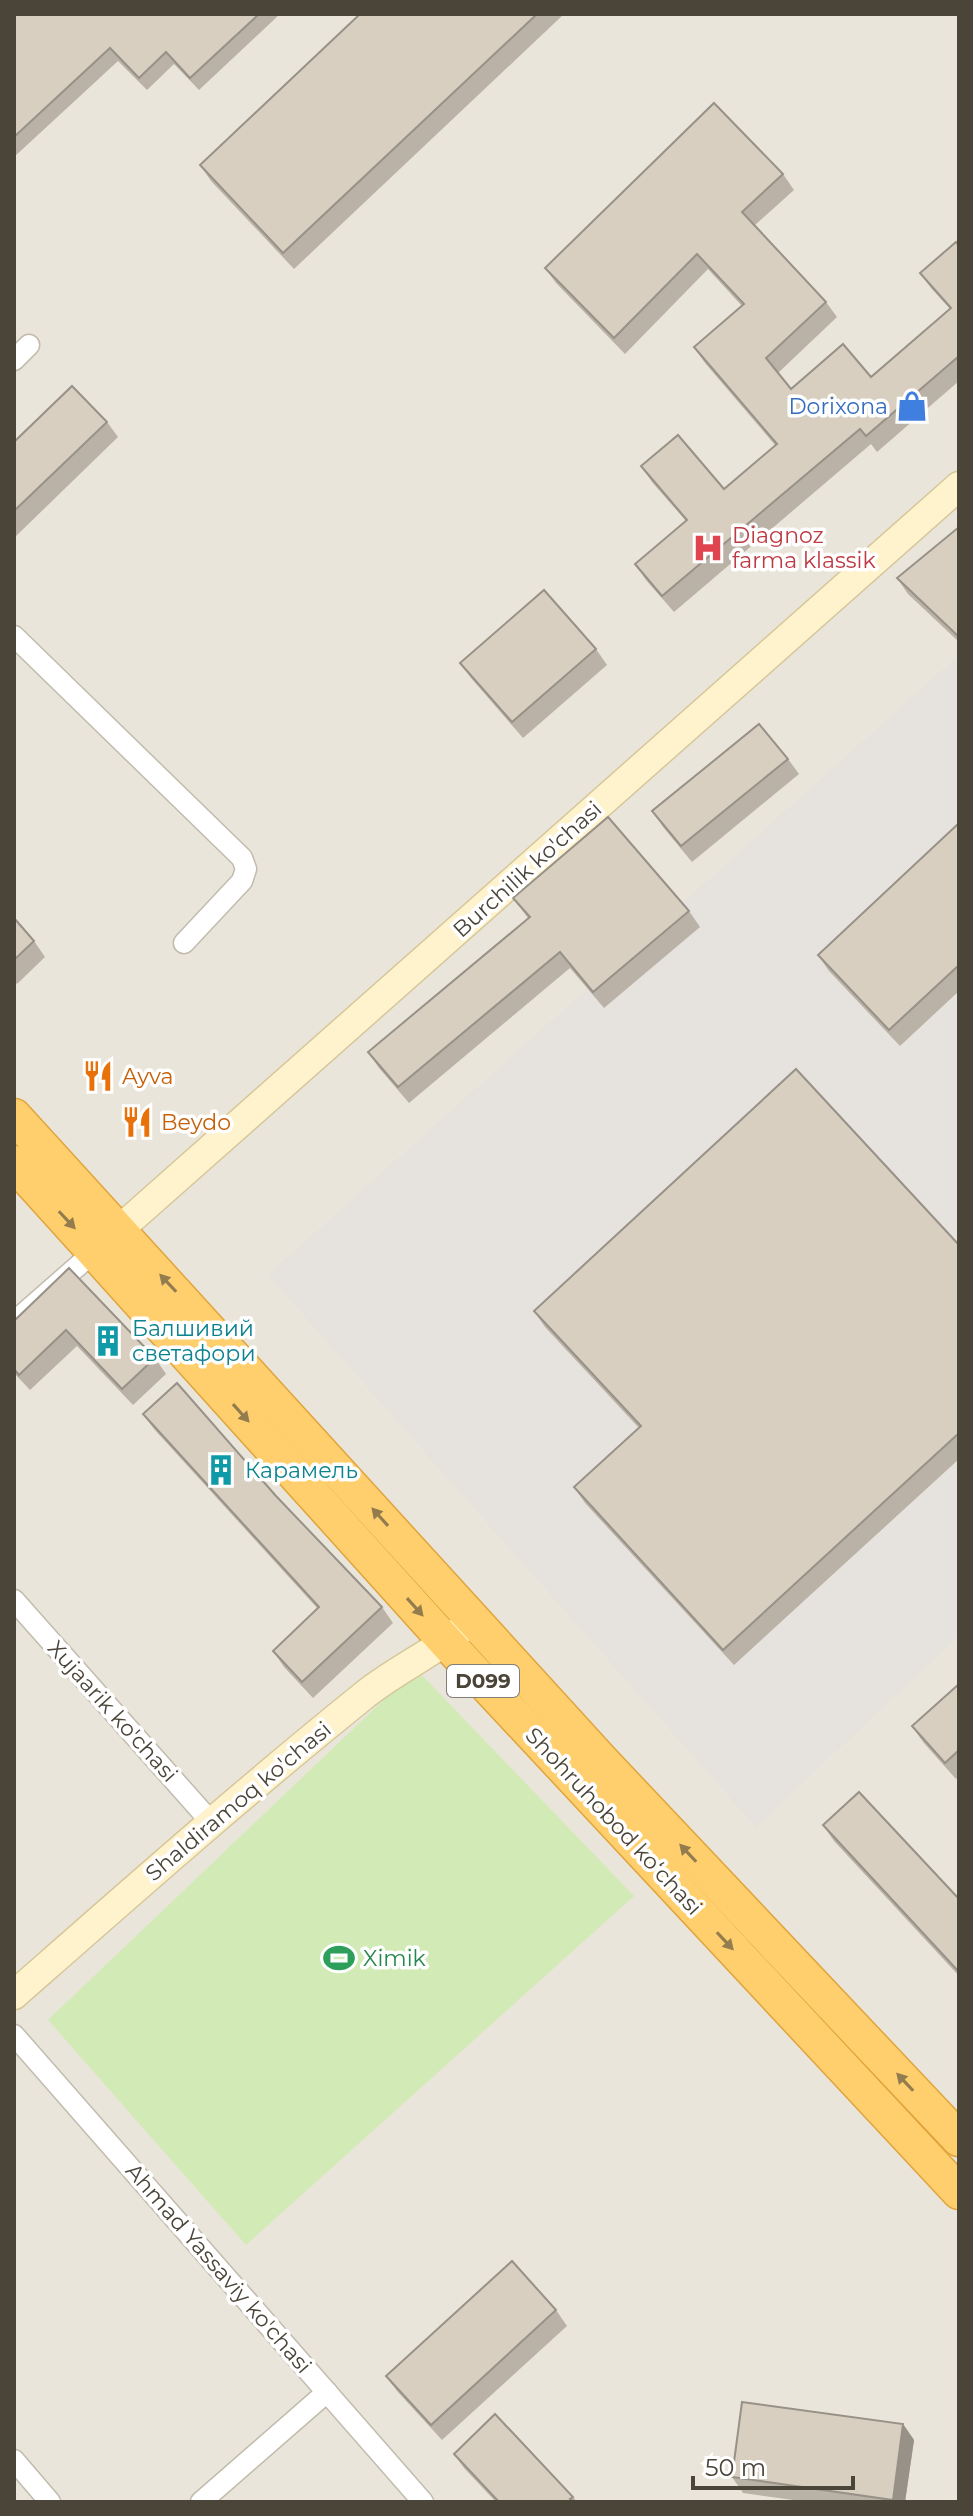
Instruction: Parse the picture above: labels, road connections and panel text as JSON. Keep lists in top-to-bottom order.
{
  "streets": {
    "highway": ["D099", "Shohruhobod koʻchasi"],
    "main road": ["Burchilik ko'chasi", "Shaldiramoq ko'chasi"],
    "street": ["Xujaarik ko'chasi", "Ahmad Yassaviy ko'chasi"]
  },
  "crossings": [
    ["Burchilik ko'chasi", "Shohruhobod koʻchasi"],
    ["Xujaarik ko'chasi", "Shaldiramoq ko'chasi"],
    ["Shaldiramoq ko'chasi", "Shohruhobod koʻchasi"]
  ],
  "places": {
    "shop": ["Dorixona"],
    "hospital": ["Diagnoz farma klassik"],
    "restaurant": ["Ayva", "Beydo"],
    "building": ["Балшивий светафори", "Карамель"],
    "sports": ["Ximik"]
  },
  "scale_bar": "50 m"
}
